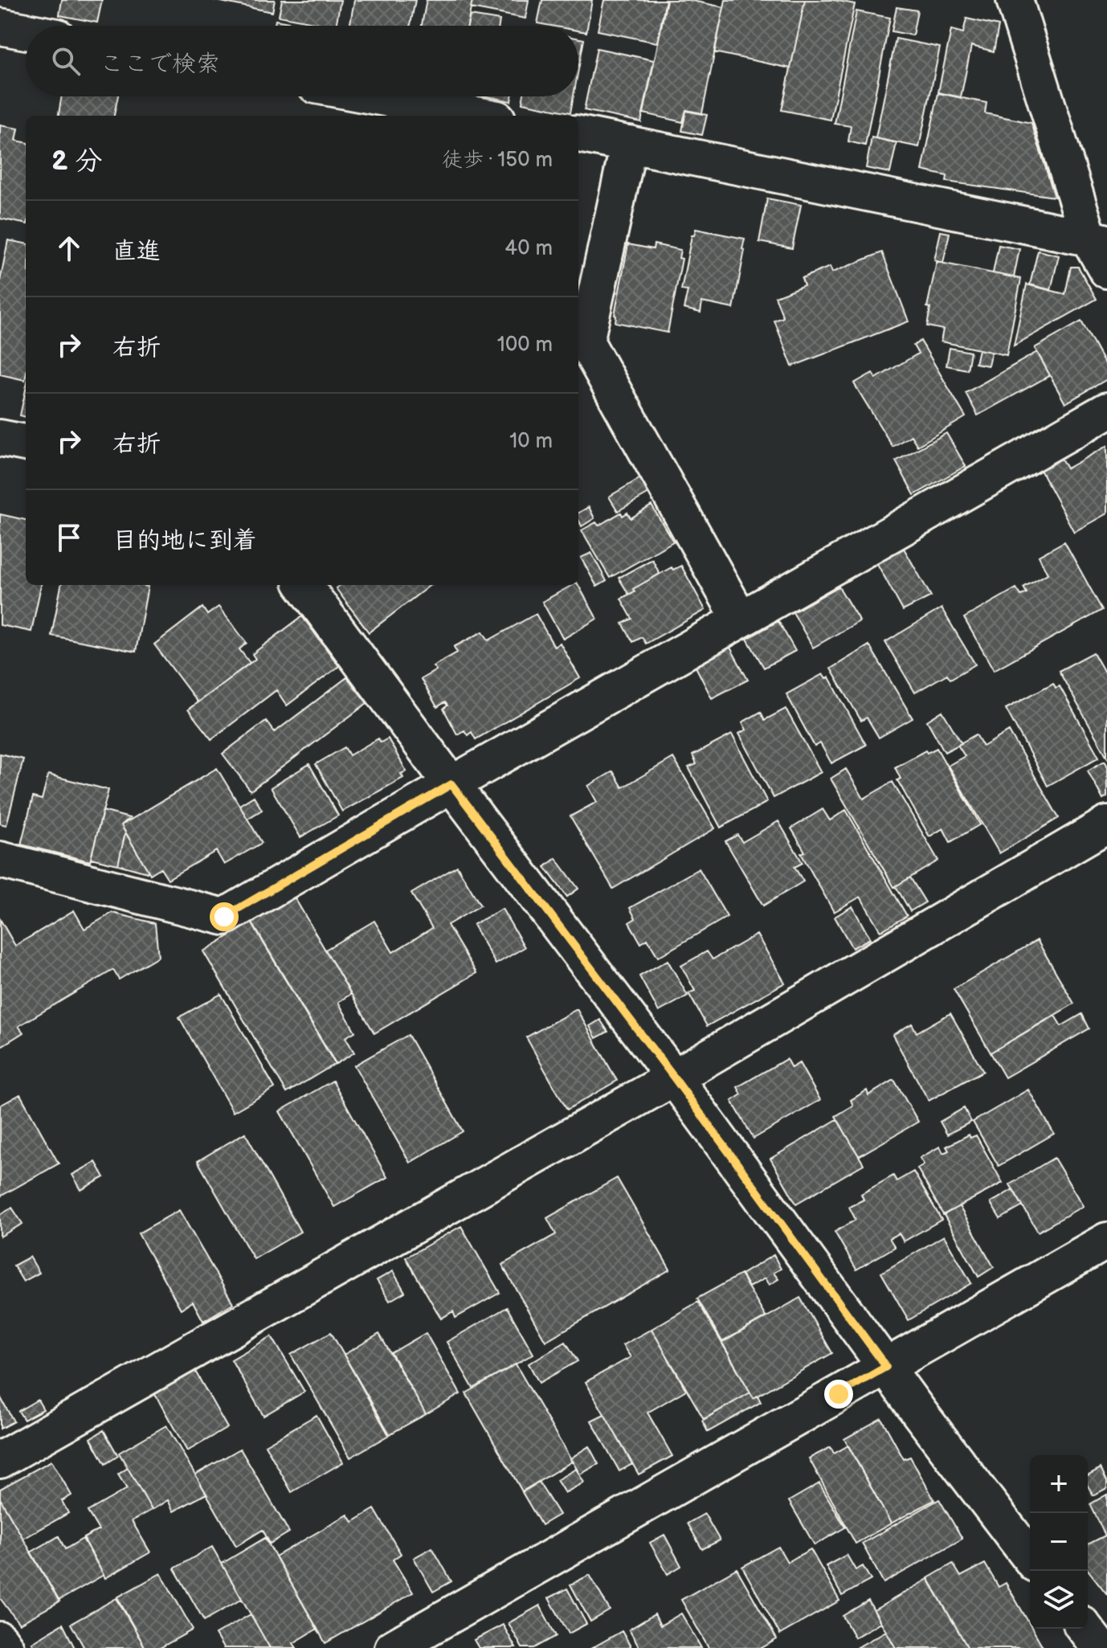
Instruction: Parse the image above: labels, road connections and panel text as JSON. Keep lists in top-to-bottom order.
{
  "page": {
    "search": "ここで検索",
    "heading": ["2 分", "徒歩 · 150 m"],
    "list": [
      ["直進", "40 m"],
      ["右折", "100 m"],
      ["右折", "10 m"],
      "目的地に到着"
    ],
    "map_buttons": ["+", "−"]
  }
}
